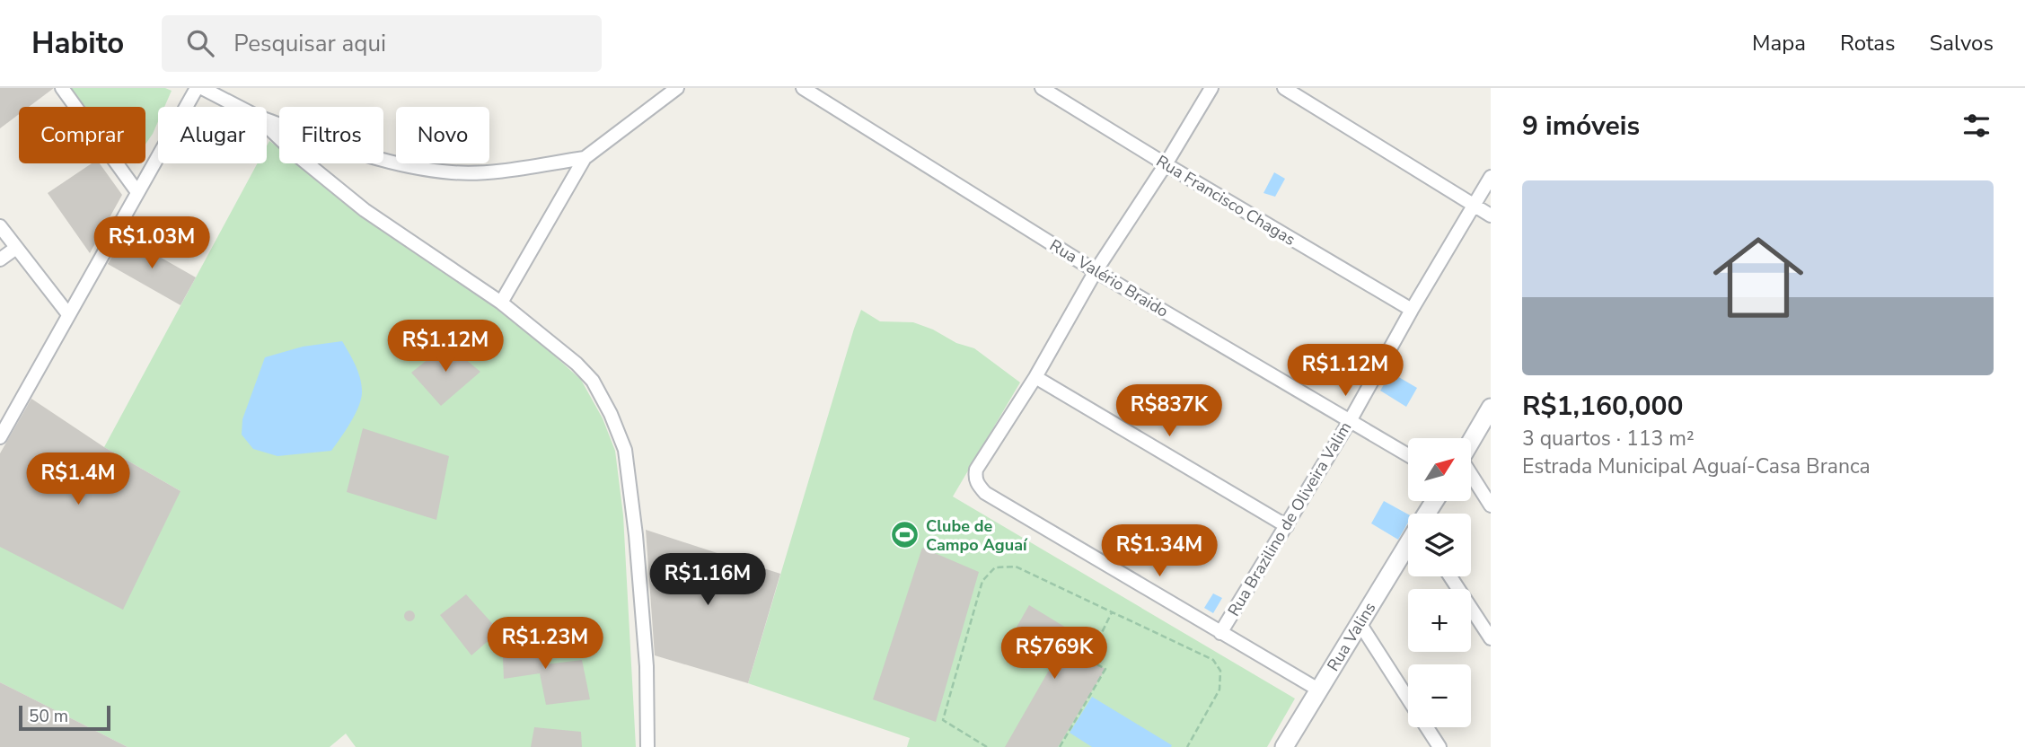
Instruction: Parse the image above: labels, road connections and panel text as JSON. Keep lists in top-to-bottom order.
{
  "streets": {
    "street": [
      "Rua Francisco Chagas",
      "Rua Valério Braido",
      "Rua Brazilino de Oliveira Valim",
      "Rua Valins"
    ]
  },
  "crossings": [
    ["Rua Francisco Chagas", "Rua Brazilino de Oliveira Valim"],
    ["Rua Valério Braido", "Rua Brazilino de Oliveira Valim"]
  ],
  "places": {
    "sports": ["Clube de Campo Aguaí"]
  },
  "scale_bar": "50 m",
  "north": "top right",
  "page": {
    "header": "Habito",
    "search": "Pesquisar aqui",
    "nav": ["Mapa", "Rotas", "Salvos"],
    "heading": "9 imóveis",
    "chip": [
      "Comprar",
      "Alugar",
      "Filtros",
      "Novo"
    ],
    "list": [
      {
        "name": "R$1,160,000",
        "note": "3 quartos · 113 m² · Estrada Municipal Aguaí-Casa Branca"
      }
    ],
    "price": [
      "R$1.03M",
      "R$1.12M",
      "R$1.12M",
      "R$837K",
      "R$1.4M",
      "R$1.34M",
      "R$1.16M",
      "R$1.23M",
      "R$769K"
    ],
    "map_buttons": ["+", "−"],
    "scale": "50 m"
  }
}
